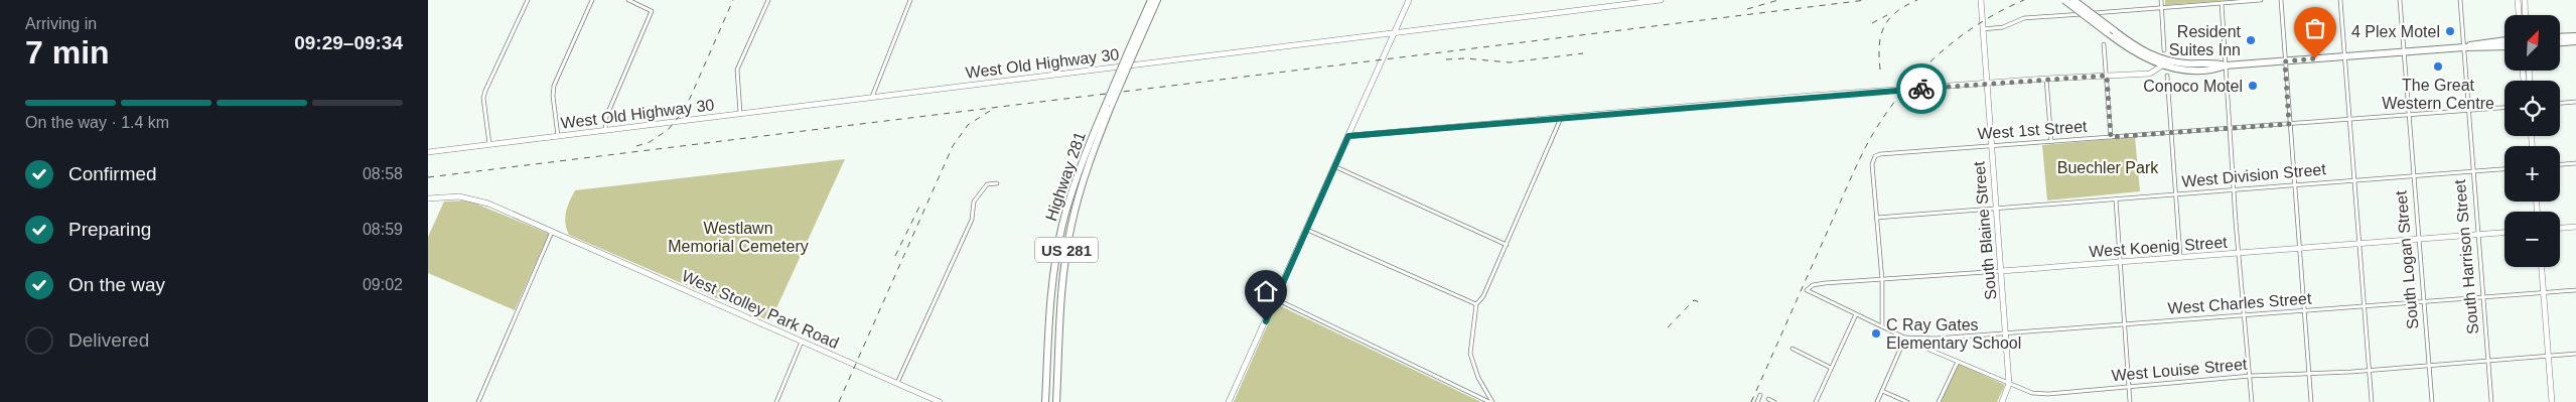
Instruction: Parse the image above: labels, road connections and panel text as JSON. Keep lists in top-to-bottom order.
{
  "streets": {
    "highway": ["Highway 281", "US 281"],
    "street": [
      "West Old Highway 30",
      "West 1st Street",
      "West Division Street",
      "South Blaine Street",
      "West Koenig Street",
      "South Harrison Street",
      "South Logan Street",
      "West Charles Street",
      "West Stolley Park Road",
      "West Louise Street"
    ]
  },
  "crossings": [
    ["West 1st Street", "West Division Street"],
    ["West 1st Street", "South Blaine Street"],
    ["West 1st Street", "South Harrison Street"],
    ["West 1st Street", "South Logan Street"],
    ["West Division Street", "South Blaine Street"],
    ["West Division Street", "South Harrison Street"],
    ["West Division Street", "South Logan Street"],
    ["South Blaine Street", "West Koenig Street"],
    ["South Blaine Street", "West Charles Street"],
    ["South Blaine Street", "West Louise Street"],
    ["West Koenig Street", "South Harrison Street"],
    ["West Koenig Street", "South Logan Street"],
    ["West Koenig Street", "West Louise Street"],
    ["South Harrison Street", "West Charles Street"],
    ["South Harrison Street", "West Louise Street"],
    ["South Logan Street", "West Charles Street"],
    ["South Logan Street", "West Louise Street"],
    ["West Charles Street", "West Louise Street"]
  ],
  "parks": ["Buechler Park", "Westlawn Memorial Cemetery"],
  "places": [
    "4 Plex Motel",
    "Resident Suites Inn",
    "The Great Western Centre",
    "Conoco Motel",
    "C Ray Gates Elementary School"
  ],
  "north": "top right",
  "page": {
    "heading": ["7 min", "Arriving in", "09:29–09:34"],
    "map_buttons": ["+", "−"],
    "bar": "On the way · 1.4 km",
    "list": [
      ["Confirmed", "08:58"],
      ["Preparing", "08:59"],
      ["On the way", "09:02"],
      "Delivered"
    ]
  }
}
